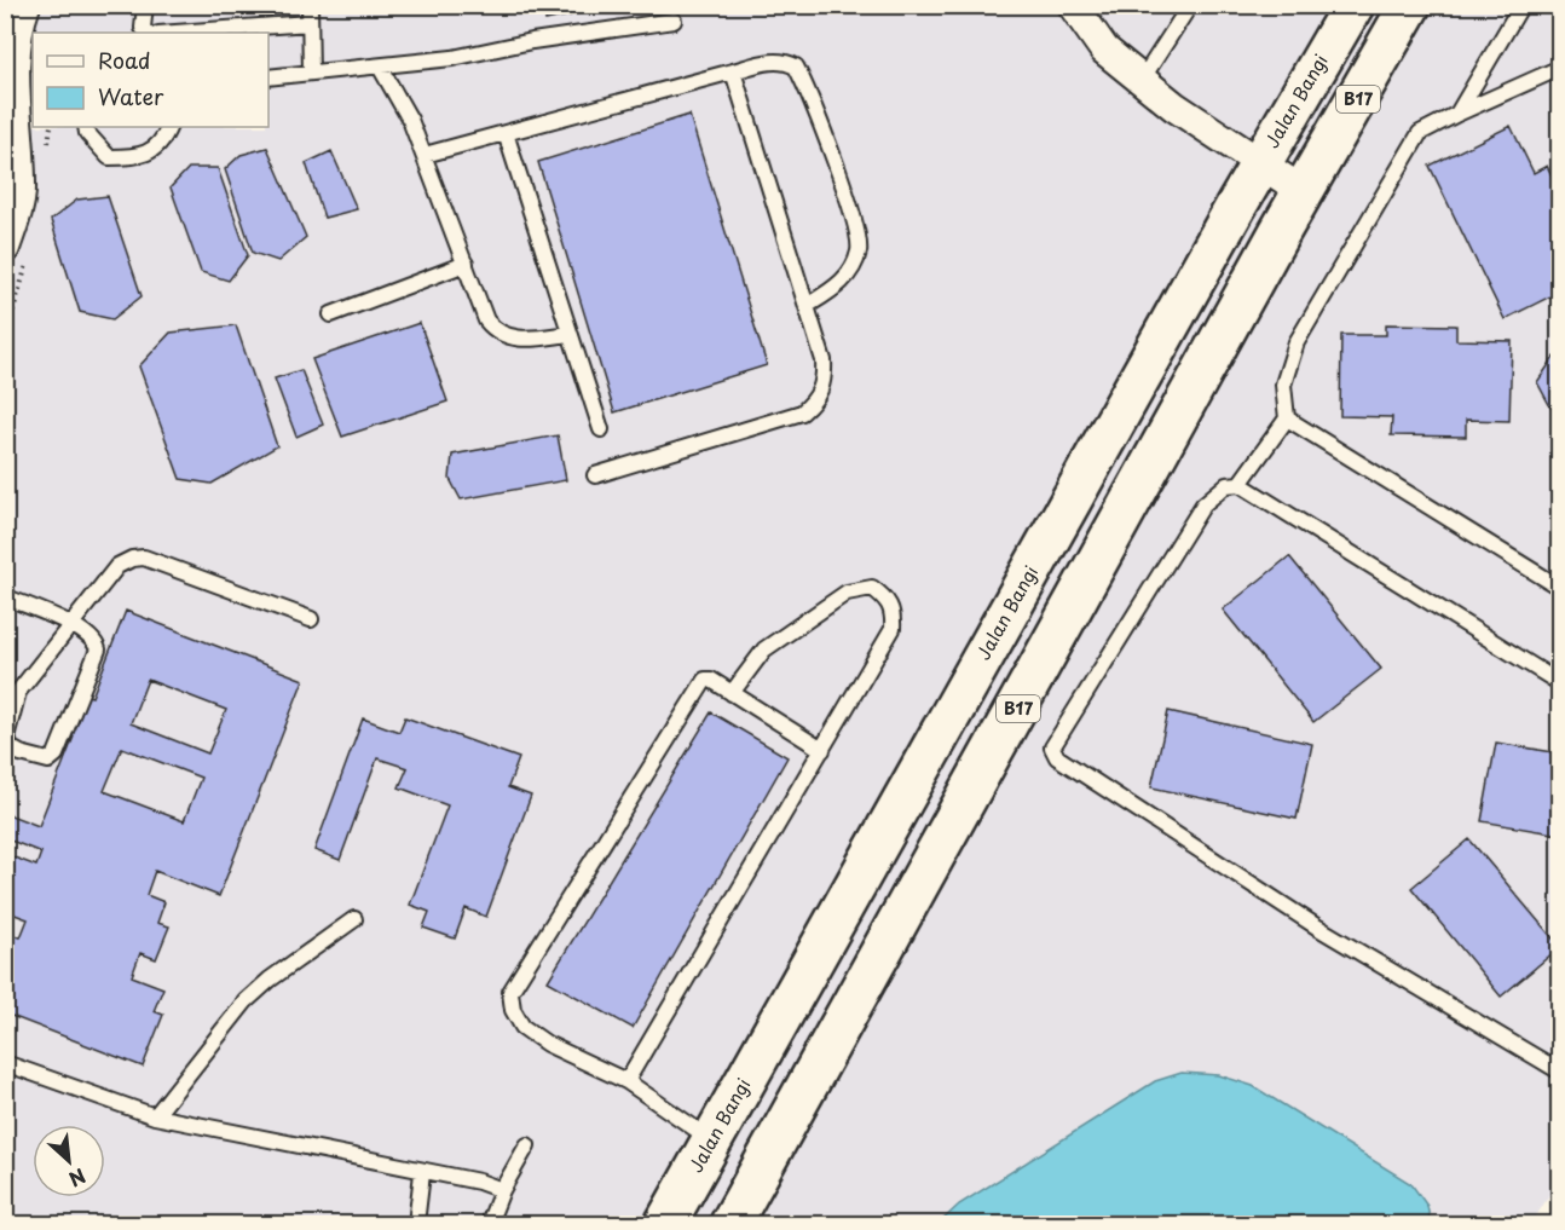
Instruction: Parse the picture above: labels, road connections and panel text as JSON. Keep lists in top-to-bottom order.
{
  "streets": {
    "main road": ["B17", "Jalan Bangi"]
  },
  "legend": ["Road", "Water"],
  "north": "bottom right"
}
